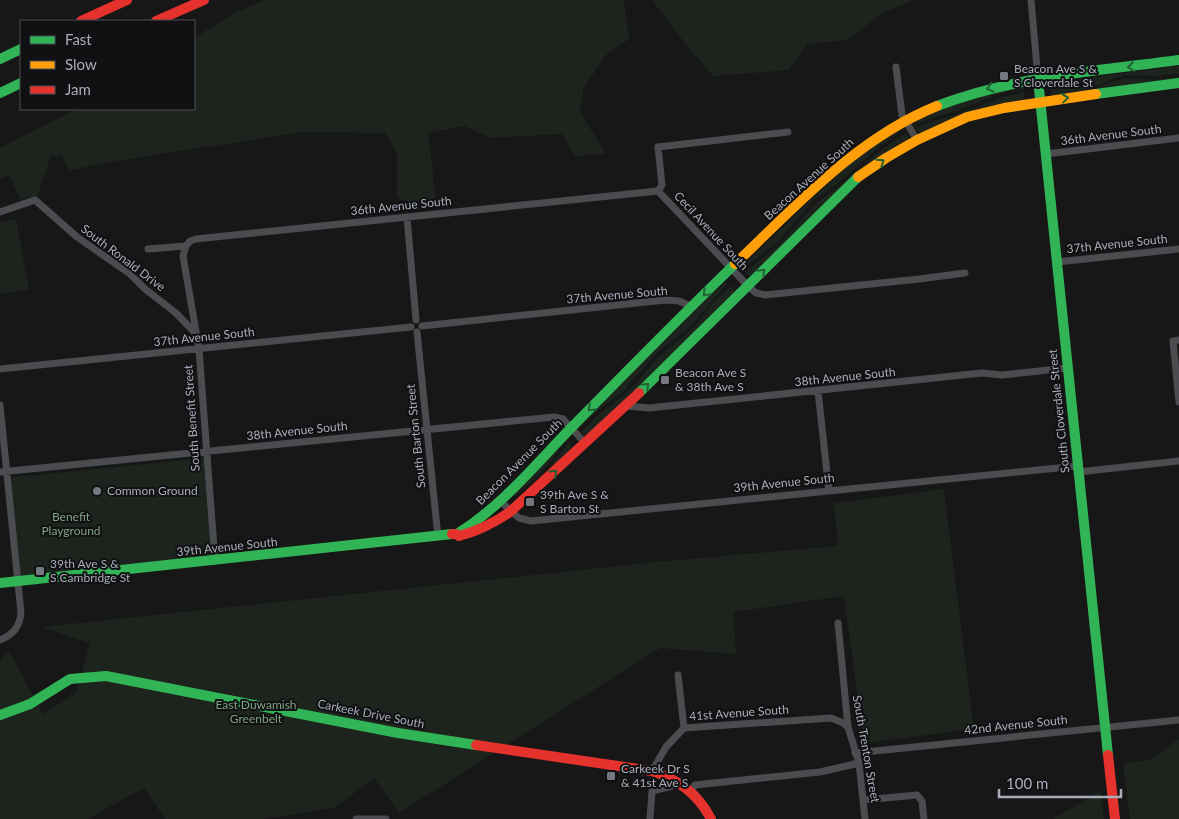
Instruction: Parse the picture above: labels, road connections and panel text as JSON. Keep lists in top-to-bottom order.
{
  "streets": {
    "main road": [
      "Beacon Avenue South",
      "South Cloverdale Street",
      "39th Avenue South",
      "Carkeek Drive South"
    ],
    "street": [
      "36th Avenue South",
      "Cecil Avenue South",
      "37th Avenue South",
      "South Ronald Drive",
      "38th Avenue South",
      "South Benefit Street",
      "South Barton Street",
      "41st Avenue South",
      "42nd Avenue South",
      "South Trenton Street"
    ]
  },
  "crossings": [
    ["36th Avenue South", "Cecil Avenue South"],
    ["36th Avenue South", "South Cloverdale Street"],
    ["36th Avenue South", "South Benefit Street"],
    ["Beacon Avenue South", "Cecil Avenue South"],
    ["Beacon Avenue South", "37th Avenue South"],
    ["Beacon Avenue South", "38th Avenue South"],
    ["Beacon Avenue South", "South Cloverdale Street"],
    ["Beacon Avenue South", "39th Avenue South"],
    ["37th Avenue South", "South Cloverdale Street"],
    ["37th Avenue South", "South Benefit Street"],
    ["37th Avenue South", "South Barton Street"],
    ["South Ronald Drive", "South Benefit Street"],
    ["38th Avenue South", "South Cloverdale Street"],
    ["38th Avenue South", "South Benefit Street"],
    ["38th Avenue South", "South Barton Street"],
    ["South Cloverdale Street", "39th Avenue South"],
    ["South Cloverdale Street", "42nd Avenue South"],
    ["South Benefit Street", "39th Avenue South"],
    ["South Barton Street", "39th Avenue South"],
    ["41st Avenue South", "Carkeek Drive South"],
    ["41st Avenue South", "South Trenton Street"],
    ["42nd Avenue South", "South Trenton Street"]
  ],
  "parks": ["Benefit Playground", "East Duwamish Greenbelt"],
  "places": {
    "transit": [
      "Beacon Ave S & S Cloverdale St",
      "Beacon Ave S & 38th Ave S",
      "39th Ave S & S Barton St",
      "39th Ave S & S Cambridge St",
      "Carkeek Dr S & 41st Ave S"
    ],
    "other": ["Common Ground"]
  },
  "legend": ["Fast", "Slow", "Jam"],
  "scale_bar": "100 m"
}
